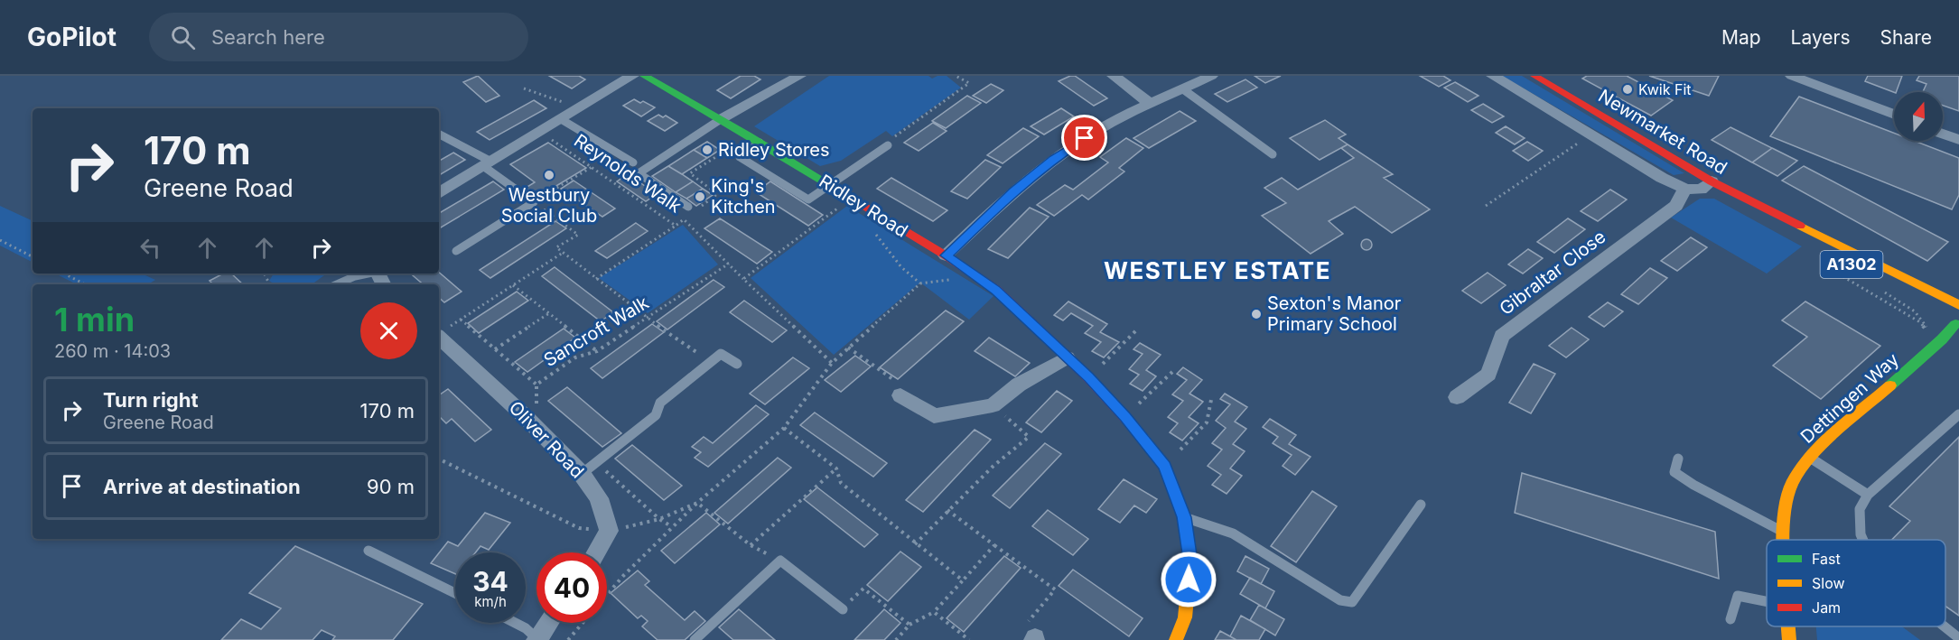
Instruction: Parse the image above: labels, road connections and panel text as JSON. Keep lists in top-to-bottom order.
{
  "streets": {
    "street": [
      "Newmarket Road",
      "Ridley Road",
      "A1302",
      "Gibraltar Close",
      "Dettingen Way",
      "Oliver Road"
    ],
    "path": ["Reynolds Walk", "Sancroft Walk"]
  },
  "crossings": [
    ["Reynolds Walk", "Sancroft Walk"],
    ["Sancroft Walk", "Oliver Road"]
  ],
  "districts": ["WESTLEY ESTATE"],
  "places": [
    "Kwik Fit",
    "Ridley Stores",
    "Westbury Social Club",
    "King's Kitchen",
    "Sexton's Manor Primary School"
  ],
  "legend": ["Fast", "Slow", "Jam"],
  "north": "top",
  "page": {
    "header": "GoPilot",
    "search": "Search here",
    "nav": ["Map", "Layers", "Share"],
    "turn": ["170 m", "Greene Road"],
    "heading": ["1 min", "260 m · 14:03"],
    "list": [
      {
        "name": "Turn right",
        "note": "Greene Road",
        "value": "170 m"
      },
      {
        "name": "Arrive at destination",
        "value": "90 m"
      }
    ],
    "speed": "34 km/h",
    "limit": "40"
  }
}
